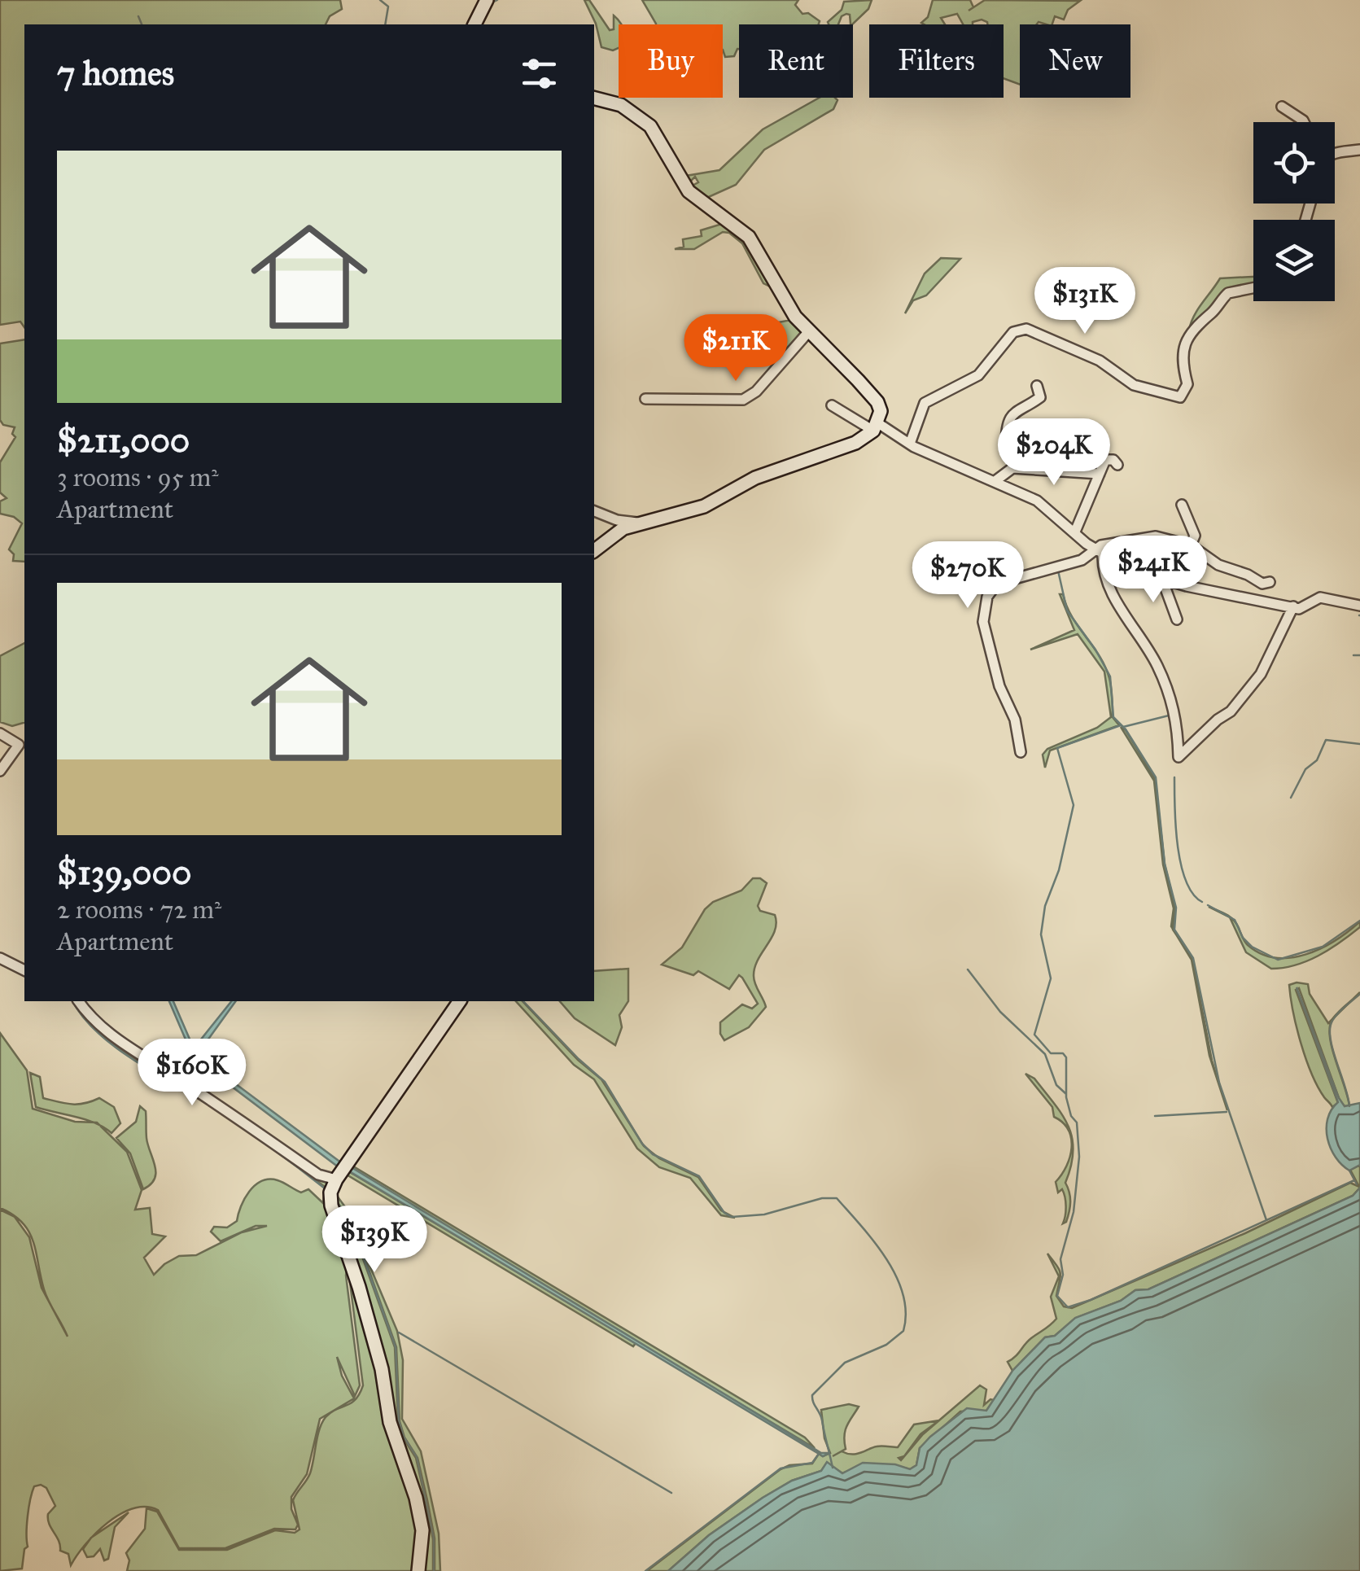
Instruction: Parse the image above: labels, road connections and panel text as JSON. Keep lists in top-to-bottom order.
{
  "page": {
    "chip": [
      "Buy",
      "Rent",
      "Filters",
      "New"
    ],
    "heading": "7 homes",
    "list": [
      {
        "name": "$211,000",
        "note": "3 rooms · 95 m² · Apartment"
      },
      {
        "name": "$139,000",
        "note": "2 rooms · 72 m² · Apartment"
      }
    ],
    "price": [
      "$131K",
      "$211K",
      "$204K",
      "$241K",
      "$270K",
      "$160K",
      "$139K"
    ]
  }
}
